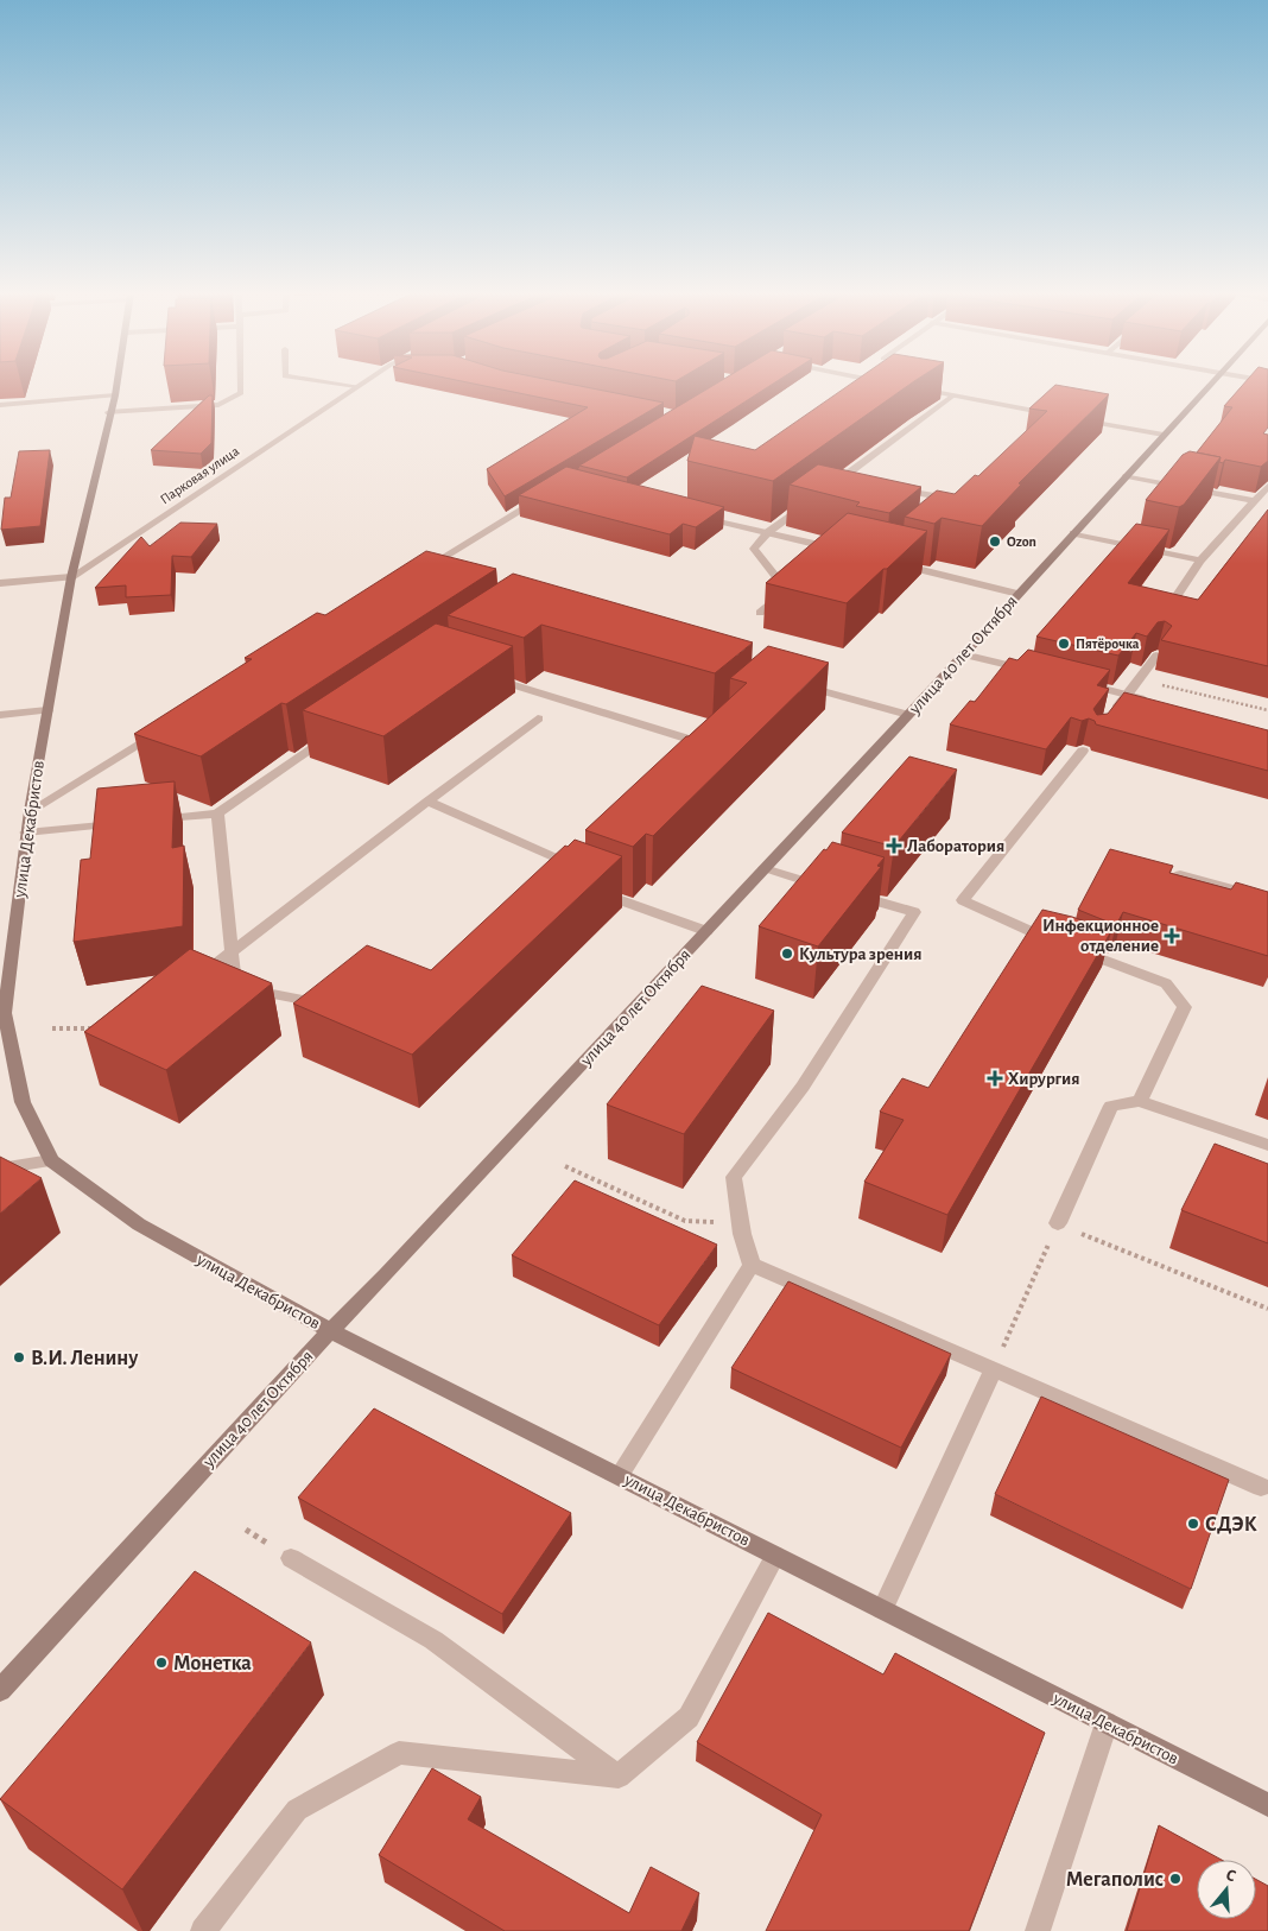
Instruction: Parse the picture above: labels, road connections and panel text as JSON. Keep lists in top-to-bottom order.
{
  "streets": {
    "street": ["Парковая улица", "улица 40 лет Октября", "улица Декабристов"]
  },
  "crossings": [
    ["Парковая улица", "улица Декабристов"],
    ["улица 40 лет Октября", "улица Декабристов"]
  ],
  "places": {
    "other": [
      "Ozon",
      "Пятёрочка",
      "Культура зрения",
      "В.И. Ленину",
      "СДЭК",
      "Монетка",
      "Мегаполис"
    ],
    "health": ["Лаборатория", "Инфекционное отделение", "Хирургия"]
  },
  "north": "top"
}
